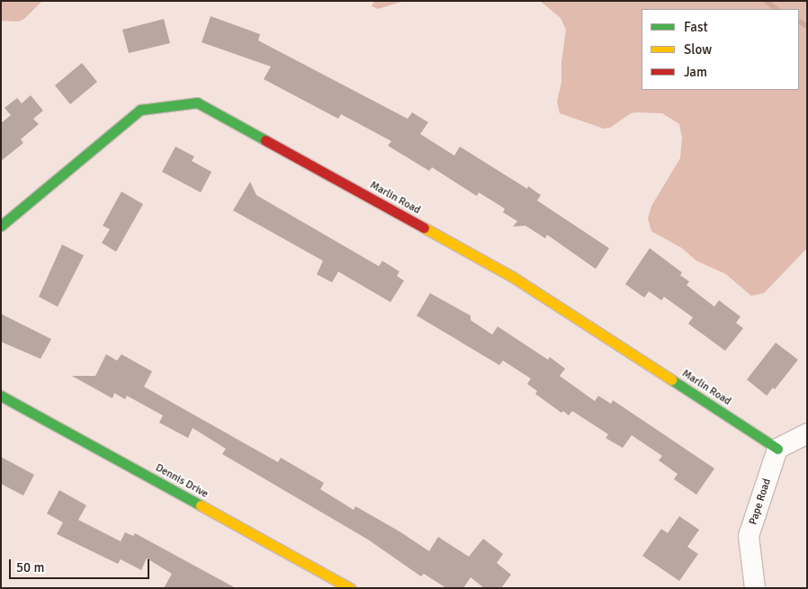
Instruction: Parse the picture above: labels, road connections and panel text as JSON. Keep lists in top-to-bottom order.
{
  "streets": {
    "street": ["Marlin Road", "Dennis Drive", "Pape Road"]
  },
  "crossings": [
    ["Marlin Road", "Pape Road"]
  ],
  "legend": ["Fast", "Slow", "Jam"],
  "scale_bar": "50 m"
}
